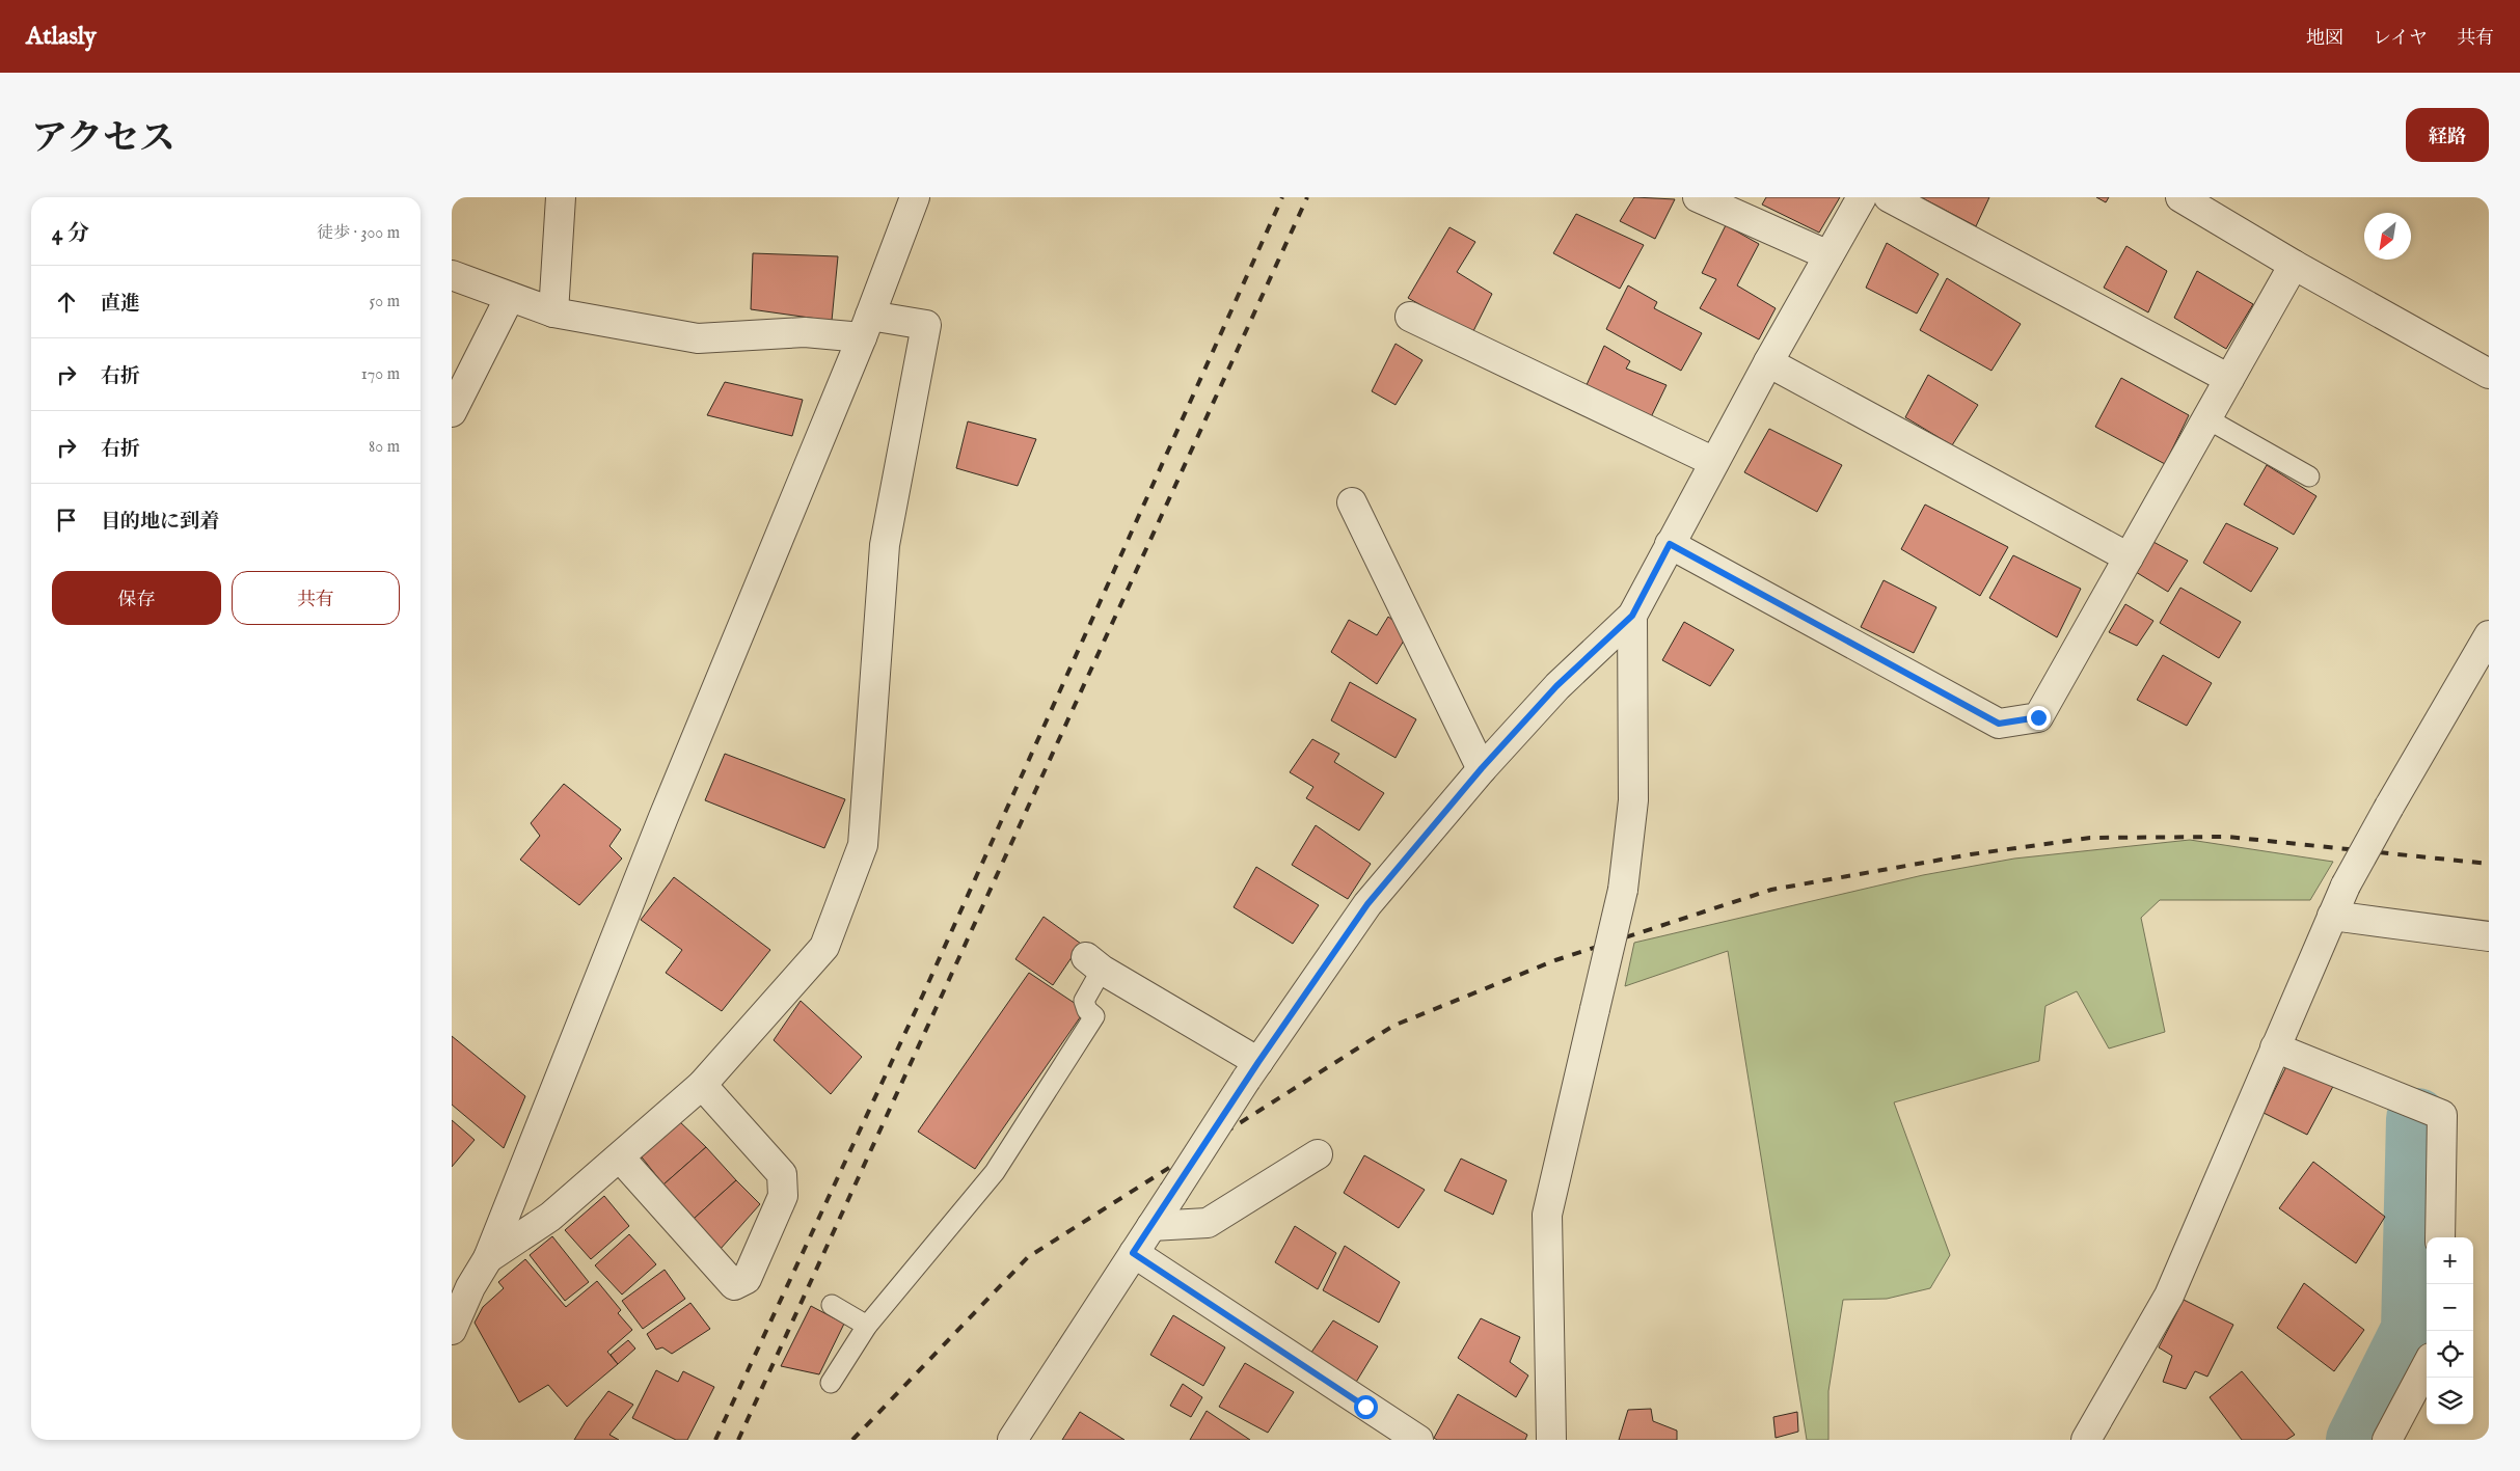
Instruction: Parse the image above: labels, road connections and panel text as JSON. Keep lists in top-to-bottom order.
{
  "north": "bottom left",
  "page": {
    "header": "Atlasly",
    "nav": ["地図", "レイヤ", "共有"],
    "title": "アクセス",
    "buttons": [
      "経路",
      ["保存", "共有"]
    ],
    "heading": ["4 分", "徒歩 · 300 m"],
    "list": [
      ["直進", "50 m"],
      ["右折", "170 m"],
      ["右折", "80 m"],
      "目的地に到着"
    ],
    "map_buttons": ["+", "−"]
  }
}
